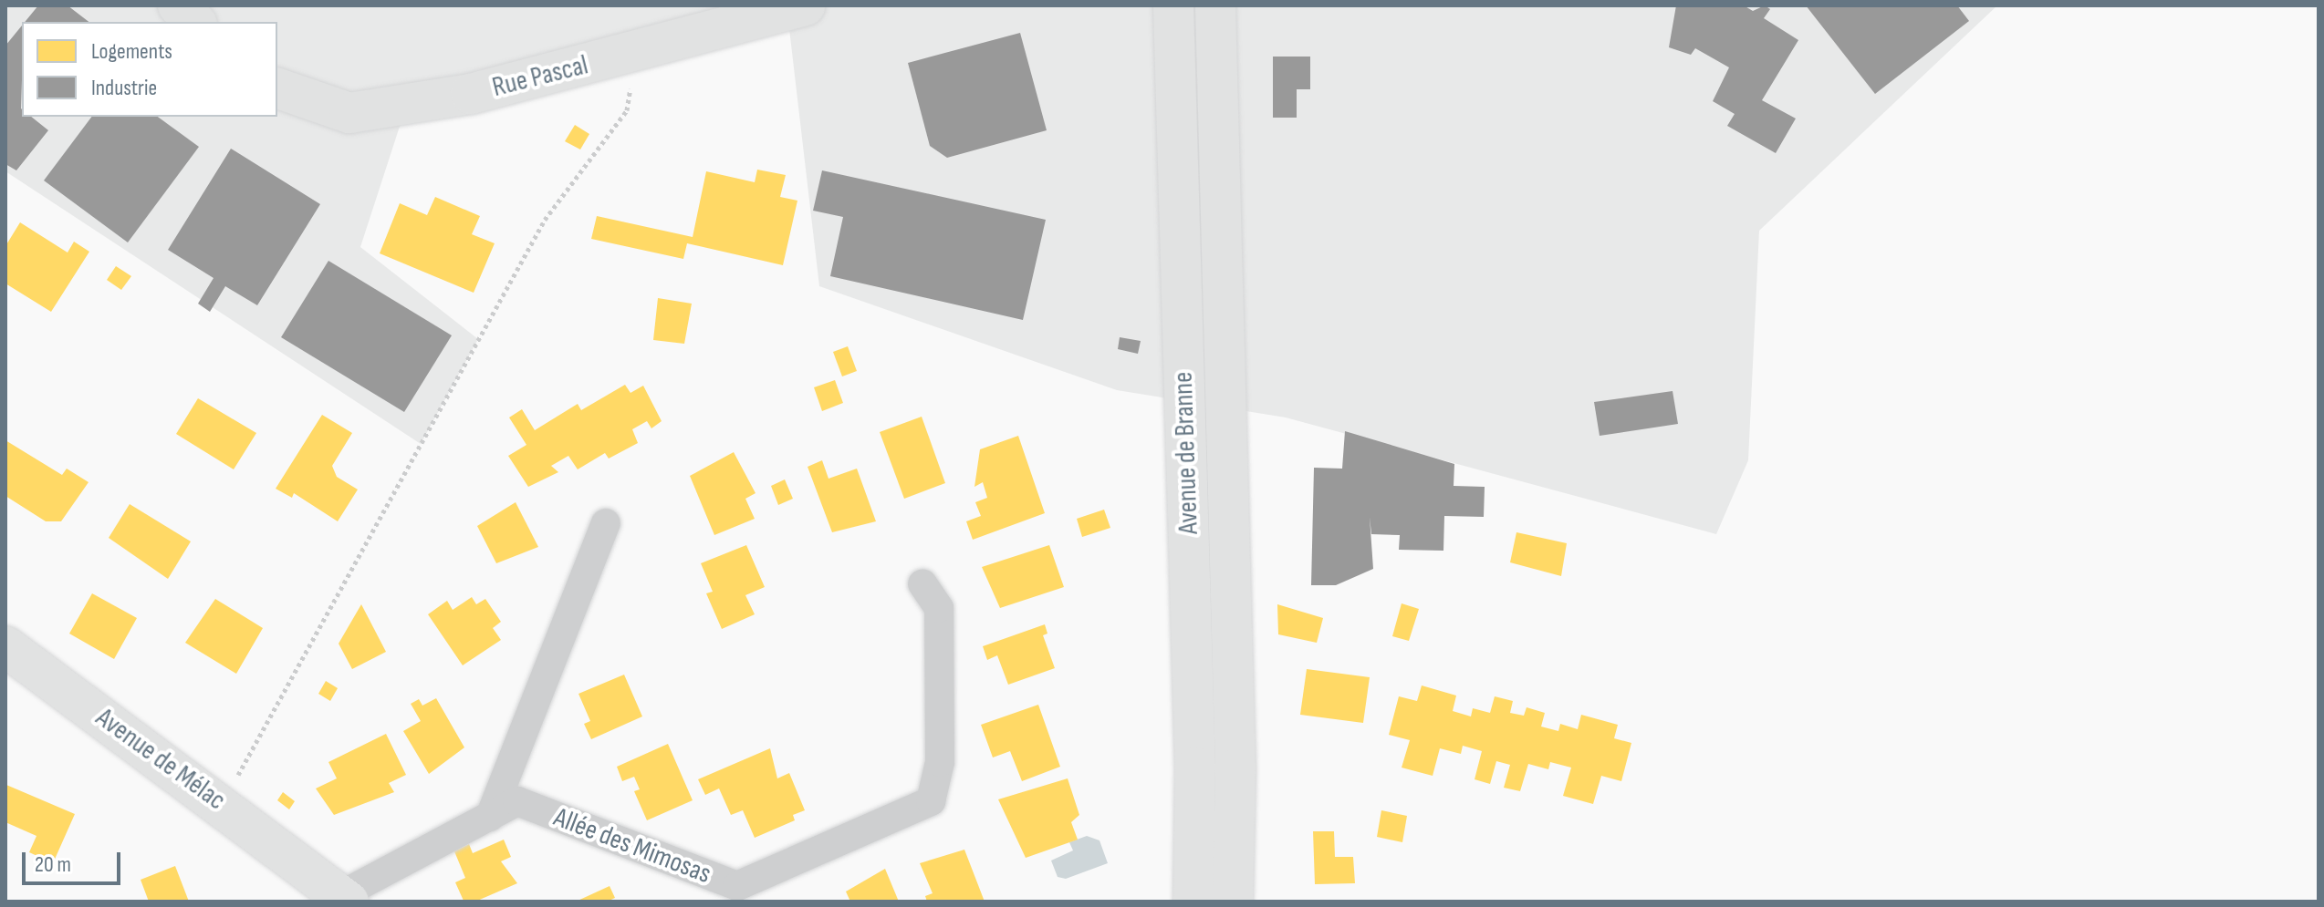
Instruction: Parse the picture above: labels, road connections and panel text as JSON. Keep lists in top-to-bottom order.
{
  "streets": {
    "main road": ["Rue Pascal", "Avenue de Branne", "Avenue de Mélac"],
    "street": ["Allée des Mimosas"]
  },
  "crossings": [
    ["Avenue de Mélac", "Allée des Mimosas"]
  ],
  "legend": ["Logements", "Industrie"],
  "scale_bar": "20 m"
}
